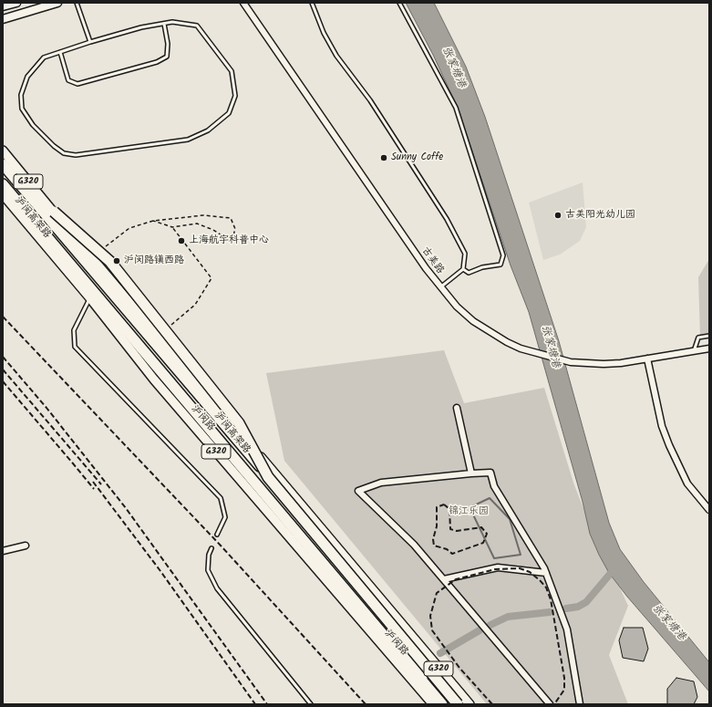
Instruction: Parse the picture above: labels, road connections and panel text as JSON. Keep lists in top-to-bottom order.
{
  "streets": {
    "highway": ["沪闵高架路"],
    "main road": ["G320", "沪闵路"],
    "street": ["古美路"]
  },
  "crossings": [
    ["沪闵高架路", "沪闵路"]
  ],
  "water": ["张家塘港"],
  "parks": ["锦江乐园"],
  "places": [
    "Sunny Coffe",
    "古美阳光幼儿园",
    "上海航宇科普中心",
    "沪闵路镇西路"
  ]
}
